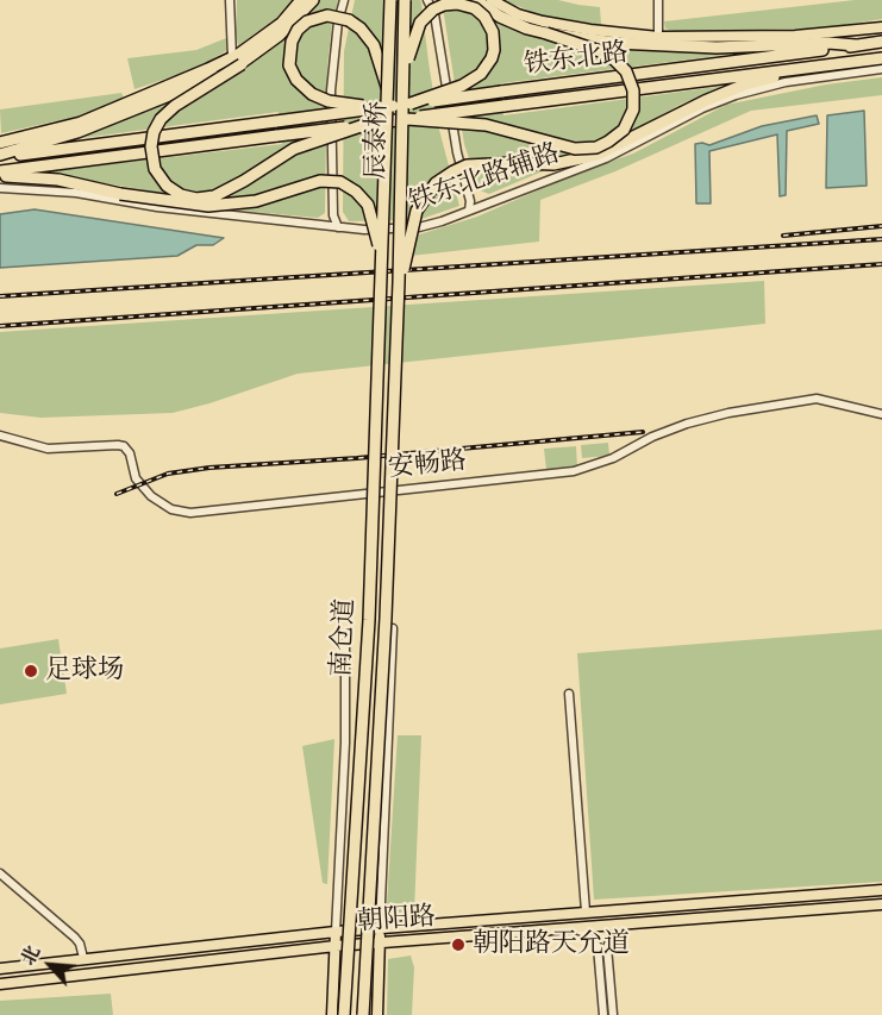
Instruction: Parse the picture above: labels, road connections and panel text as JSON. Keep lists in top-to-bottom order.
{
  "streets": {
    "highway": ["铁东北路", "辰泰桥", "南仓道"],
    "main road": ["朝阳路"],
    "street": ["铁东北路辅路", "安畅路"]
  },
  "crossings": [
    ["铁东北路", "辰泰桥"],
    ["辰泰桥", "南仓道"]
  ],
  "places": ["足球场", "朝阳路天允道"],
  "north": "top left"
}
